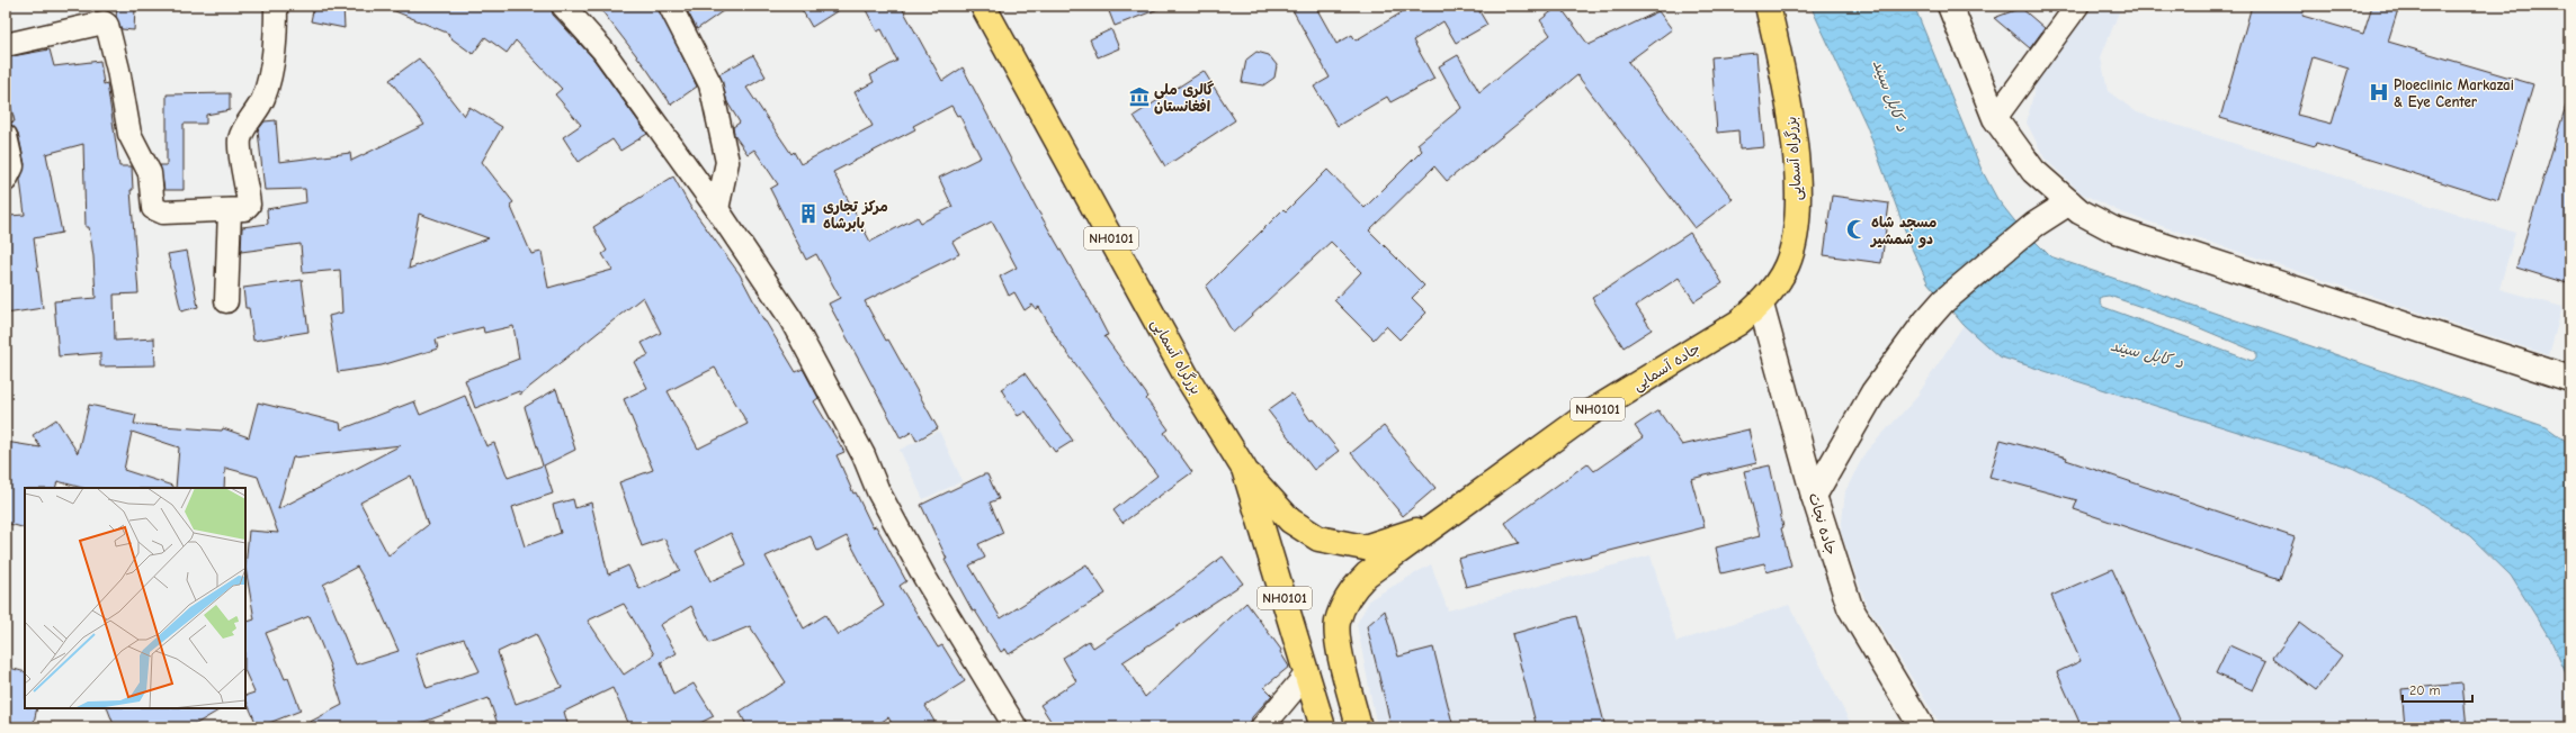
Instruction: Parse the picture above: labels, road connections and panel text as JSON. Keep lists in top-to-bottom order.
{
  "streets": {
    "highway": ["بزرگراه آسمایی", "NH0101", "جاده آسمایی"],
    "main road": ["جاده نجات"]
  },
  "crossings": [
    ["بزرگراه آسمایی", "جاده آسمایی"],
    ["بزرگراه آسمایی", "جاده نجات"],
    ["NH0101", "جاده آسمایی"],
    ["جاده آسمایی", "جاده نجات"]
  ],
  "water": ["د کابل سيند"],
  "places": {
    "hospital": ["Ploeclinic Markazai & Eye Center"],
    "museum": ["گالری ملی افغانستان"],
    "building": ["مرکز تجاری بابرشاه"],
    "mosque": ["مسجد شاه دو شمشیر"]
  },
  "scale_bar": "20 m"
}
